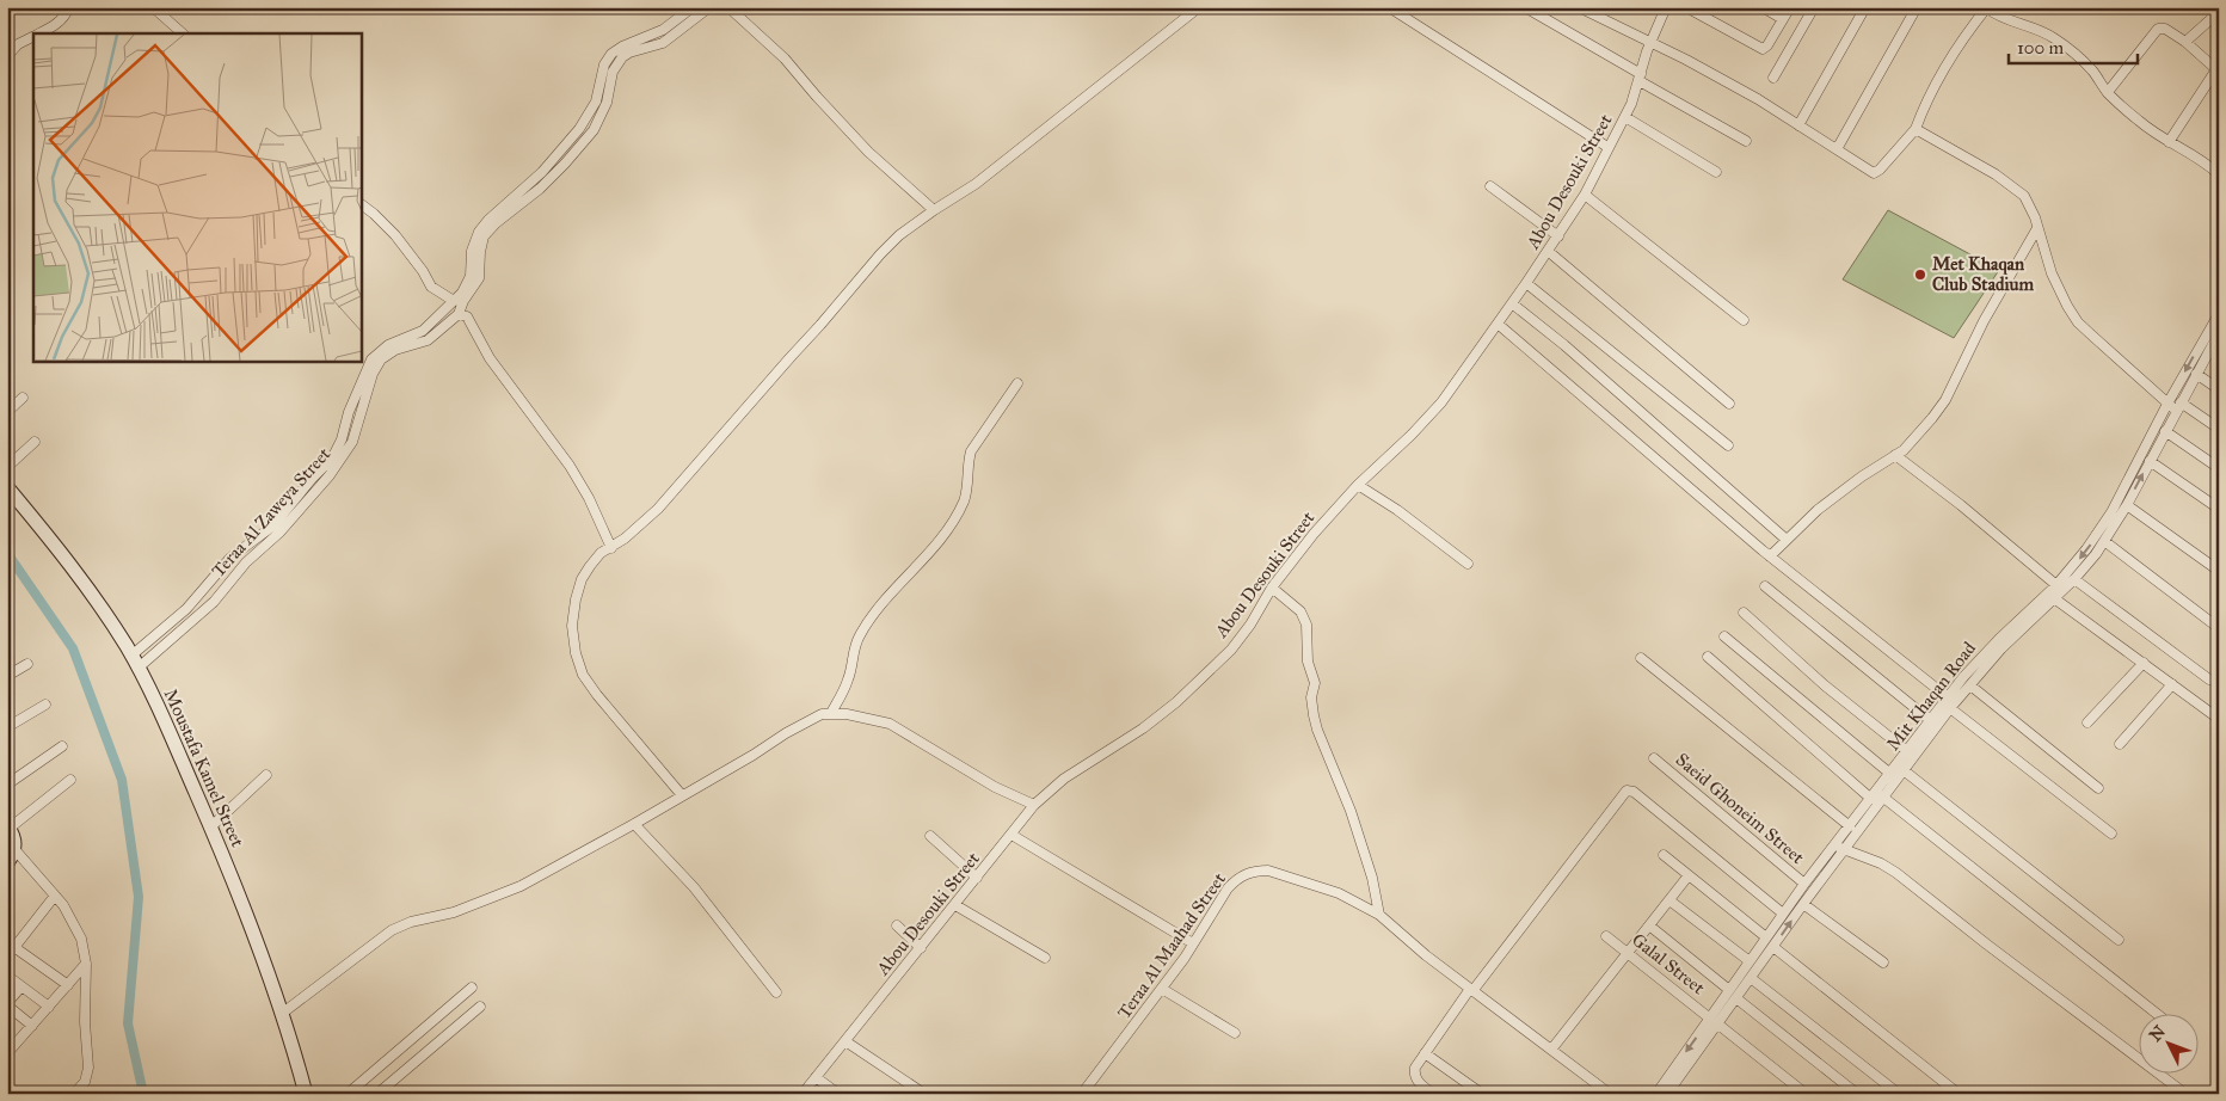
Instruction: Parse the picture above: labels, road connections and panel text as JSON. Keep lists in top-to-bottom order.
{
  "streets": {
    "main road": ["Moustafa Kamel Street"],
    "street": [
      "Abou Desouki Street",
      "Teraa Al Zaweya Street",
      "Mit Khaqan Road",
      "Saeid Ghoneim Street",
      "Teraa Al Maahad Street",
      "Galal Street"
    ]
  },
  "crossings": [
    ["Teraa Al Zaweya Street", "Moustafa Kamel Street"],
    ["Mit Khaqan Road", "Saeid Ghoneim Street"],
    ["Mit Khaqan Road", "Galal Street"]
  ],
  "places": ["Met Khaqan Club Stadium"],
  "scale_bar": "100 m",
  "north": "top left"
}
